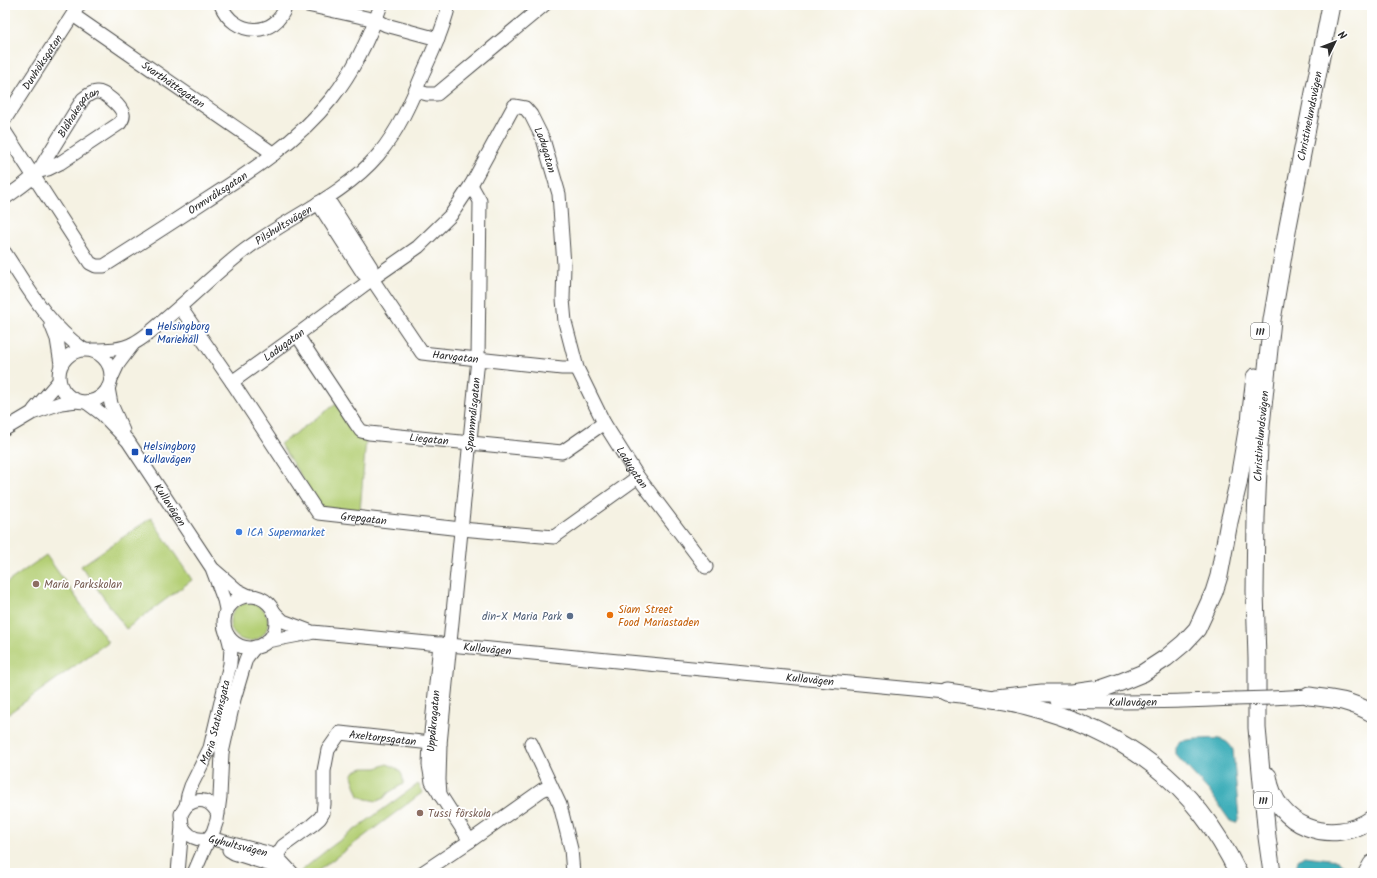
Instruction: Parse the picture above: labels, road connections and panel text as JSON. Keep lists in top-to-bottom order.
{
  "streets": {
    "main road": ["Christinelundsvägen", "111"],
    "street": [
      "Duvhöksgatan",
      "Svarthättegatan",
      "Blåhakegatan",
      "Ladugatan",
      "Ormvråksgatan",
      "Pilshultsvägen",
      "Harvgatan",
      "Spannmålsgatan",
      "Liegatan",
      "Kullavägen",
      "Grepgatan",
      "Uppåkragatan",
      "Maria Stationsgata",
      "Axeltorpsgatan",
      "Gyhultsvägen"
    ]
  },
  "crossings": [
    ["Duvhöksgatan", "Svarthättegatan"],
    ["Svarthättegatan", "Ormvråksgatan"],
    ["Blåhakegatan", "Ormvråksgatan"],
    ["Ladugatan", "Harvgatan"],
    ["Ladugatan", "Spannmålsgatan"],
    ["Ladugatan", "Liegatan"],
    ["Ladugatan", "Grepgatan"],
    ["Pilshultsvägen", "Harvgatan"],
    ["Pilshultsvägen", "Kullavägen"],
    ["Pilshultsvägen", "Grepgatan"],
    ["Harvgatan", "Spannmålsgatan"],
    ["Spannmålsgatan", "Liegatan"],
    ["Spannmålsgatan", "Kullavägen"],
    ["Spannmålsgatan", "Grepgatan"],
    ["Spannmålsgatan", "Uppåkragatan"],
    ["Kullavägen", "Uppåkragatan"],
    ["Kullavägen", "Maria Stationsgata"],
    ["Uppåkragatan", "Axeltorpsgatan"],
    ["Maria Stationsgata", "Gyhultsvägen"],
    ["Axeltorpsgatan", "Gyhultsvägen"]
  ],
  "places": {
    "transit": ["Helsingborg Mariehäll", "Helsingborg Kullavägen"],
    "other": [
      "ICA Supermarket",
      "Maria Parkskolan",
      "Siam Street Food Mariastaden",
      "din-X Maria Park",
      "Tussi förskola"
    ]
  },
  "north": "top right"
}
